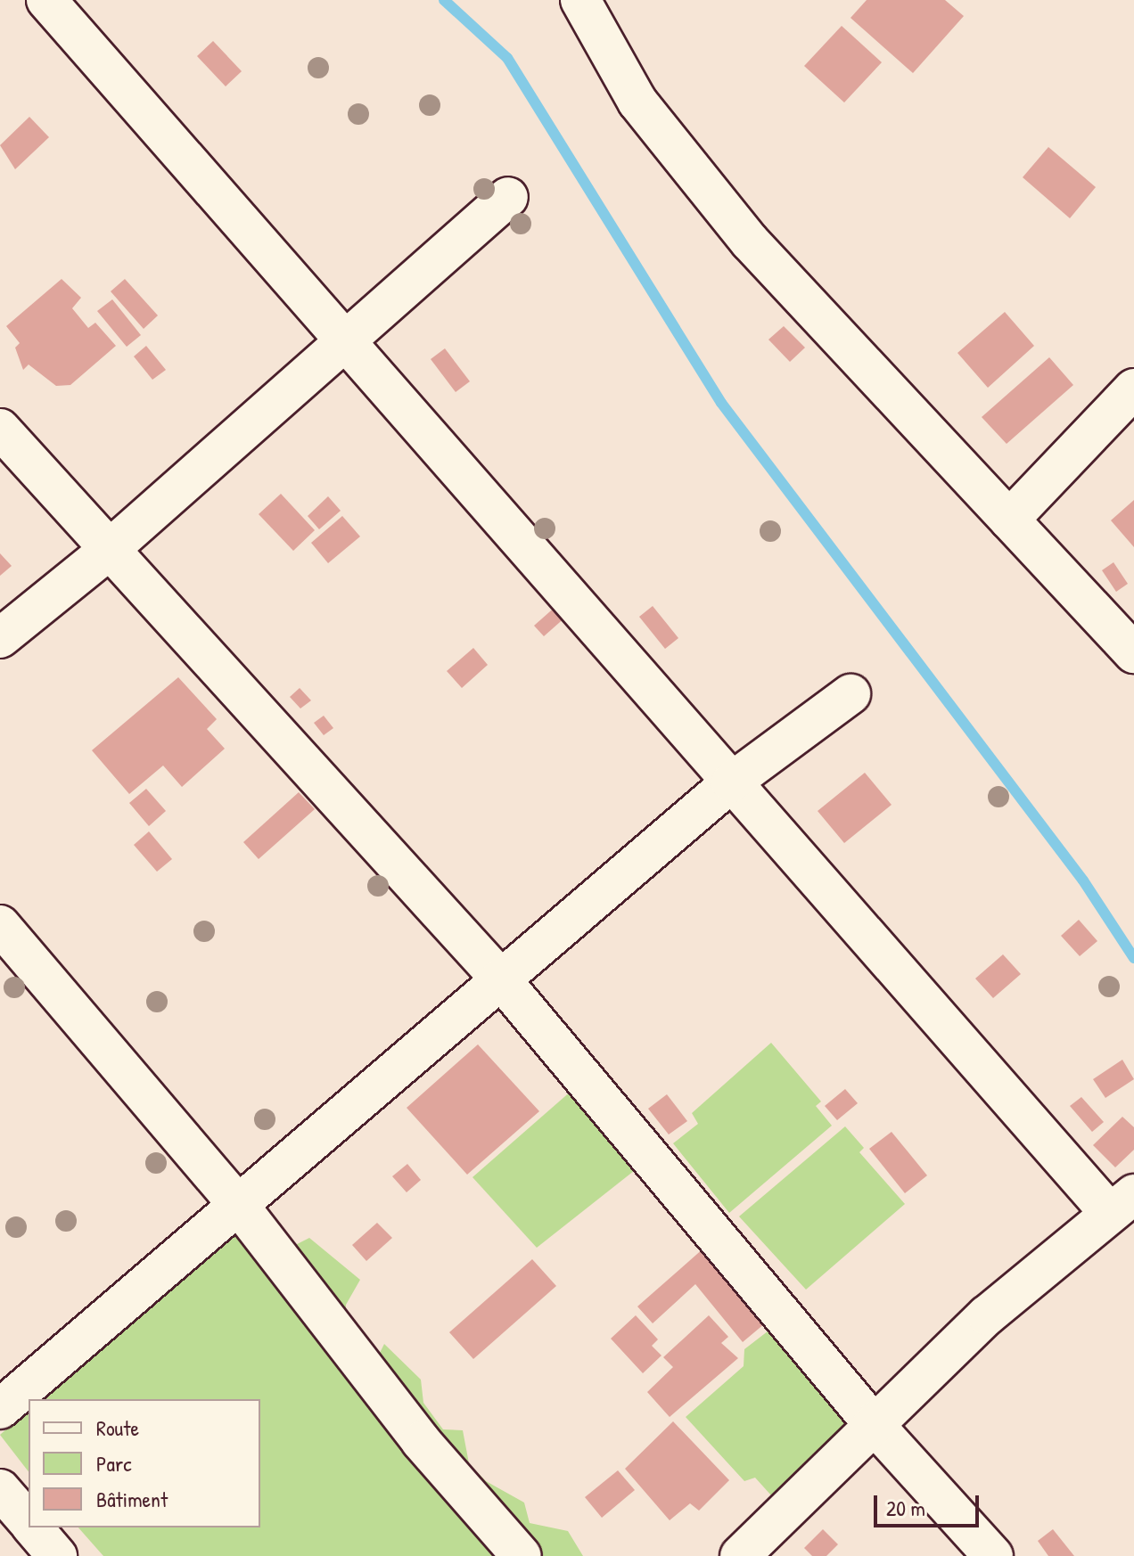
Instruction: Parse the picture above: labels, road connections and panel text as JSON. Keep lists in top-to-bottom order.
{
  "legend": ["Route", "Parc", "Bâtiment"],
  "scale_bar": "20 m"
}
